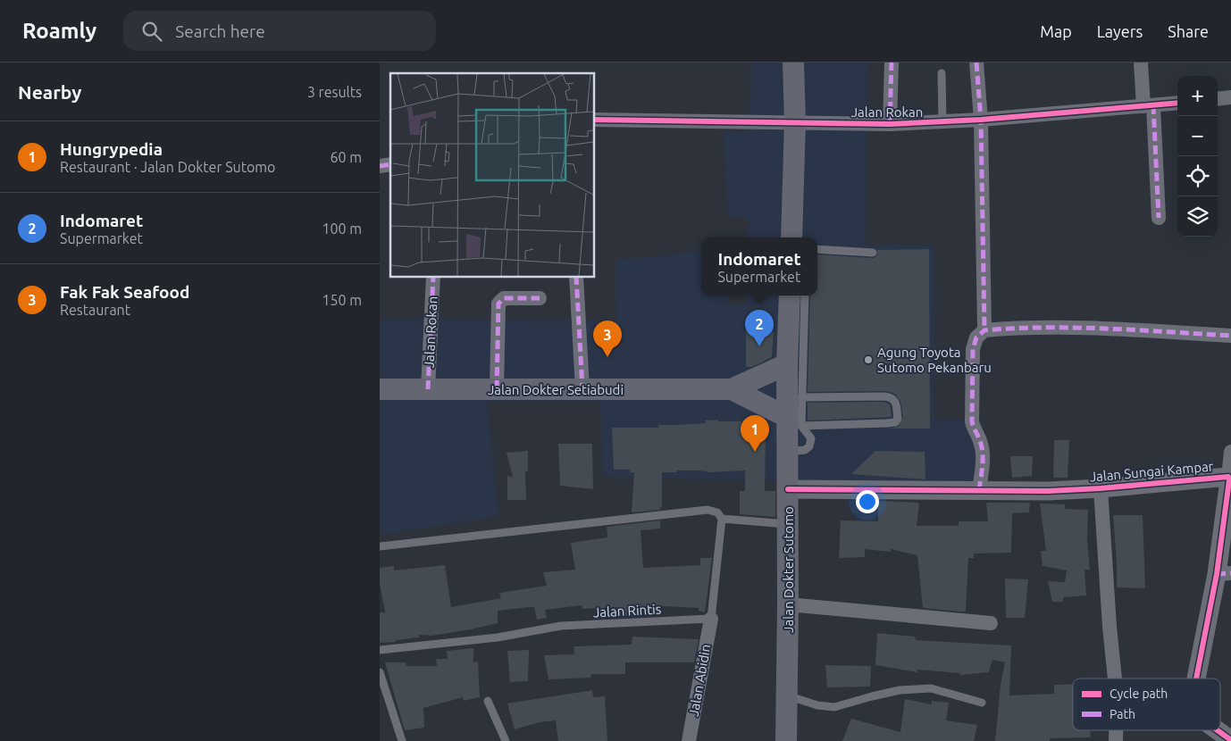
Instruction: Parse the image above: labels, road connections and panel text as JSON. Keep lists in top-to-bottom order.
{
  "streets": {
    "main road": ["Jalan Dokter Setiabudi", "Jalan Dokter Sutomo"],
    "street": ["Jalan Rokan", "Jalan Sungai Kampar", "Jalan Abidin"],
    "lane": ["Jalan Rintis"]
  },
  "crossings": [
    ["Jalan Rokan", "Jalan Dokter Setiabudi"],
    ["Jalan Dokter Setiabudi", "Jalan Dokter Sutomo"],
    ["Jalan Sungai Kampar", "Jalan Dokter Sutomo"],
    ["Jalan Rintis", "Jalan Abidin"]
  ],
  "places": ["Agung Toyota Sutomo Pekanbaru"],
  "legend": ["Cycle path", "Path"],
  "page": {
    "header": "Roamly",
    "search": "Search here",
    "nav": ["Map", "Layers", "Share"],
    "heading": ["Nearby", "3 results"],
    "map_buttons": ["+", "−"],
    "list": [
      {
        "mark": "1",
        "name": "Hungrypedia",
        "note": "Restaurant · Jalan Dokter Sutomo",
        "value": "60 m"
      },
      {
        "mark": "2",
        "name": "Indomaret",
        "note": "Supermarket",
        "value": "100 m"
      },
      {
        "mark": "3",
        "name": "Fak Fak Seafood",
        "note": "Restaurant",
        "value": "150 m"
      }
    ],
    "popup": ["Indomaret", "Supermarket"],
    "pins": ["2", "3", "1"]
  }
}
